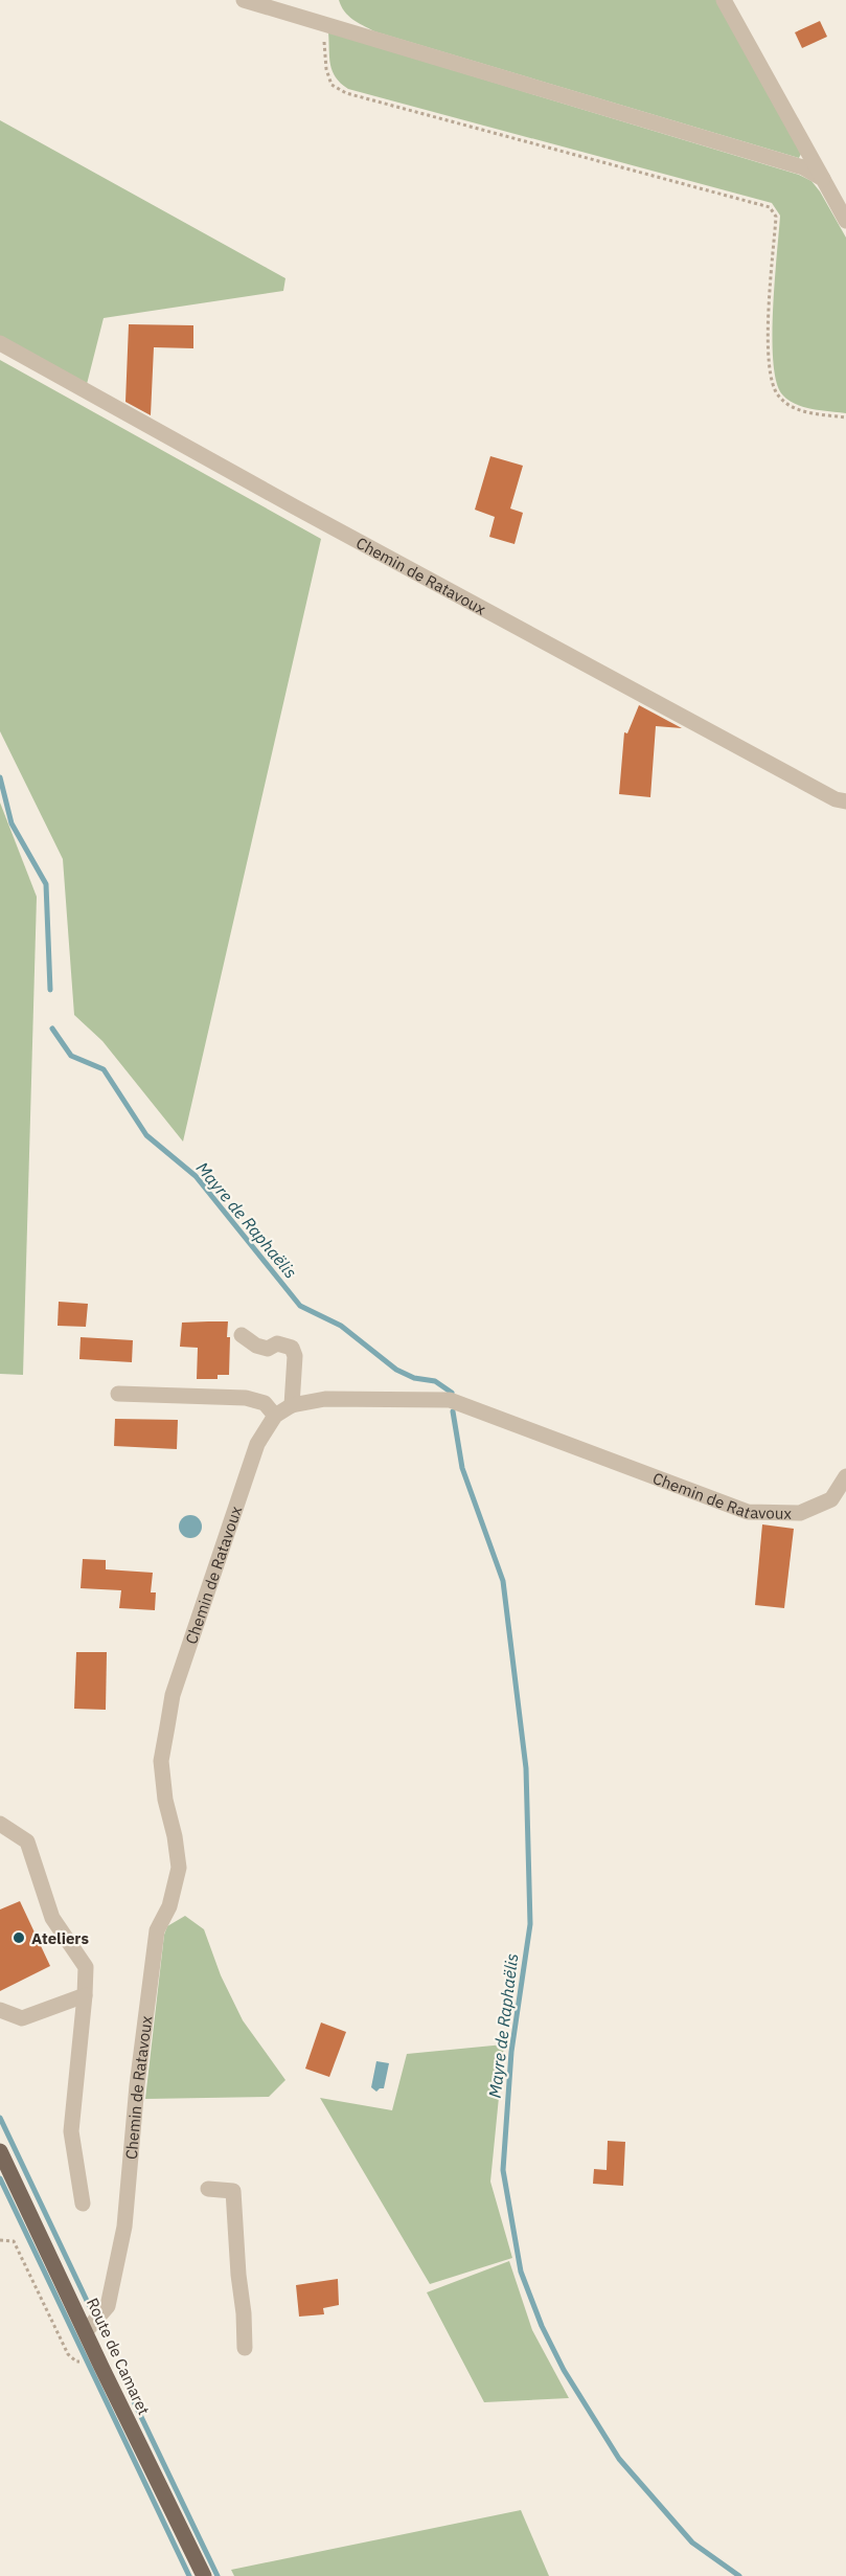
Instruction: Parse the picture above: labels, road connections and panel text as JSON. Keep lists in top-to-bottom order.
{
  "streets": {
    "main road": ["Route de Camaret"],
    "street": ["Chemin de Ratavoux"]
  },
  "crossings": [
    ["Chemin de Ratavoux", "Route de Camaret"]
  ],
  "water": ["Mayre de Raphaëlis"],
  "places": ["Ateliers"]
}
